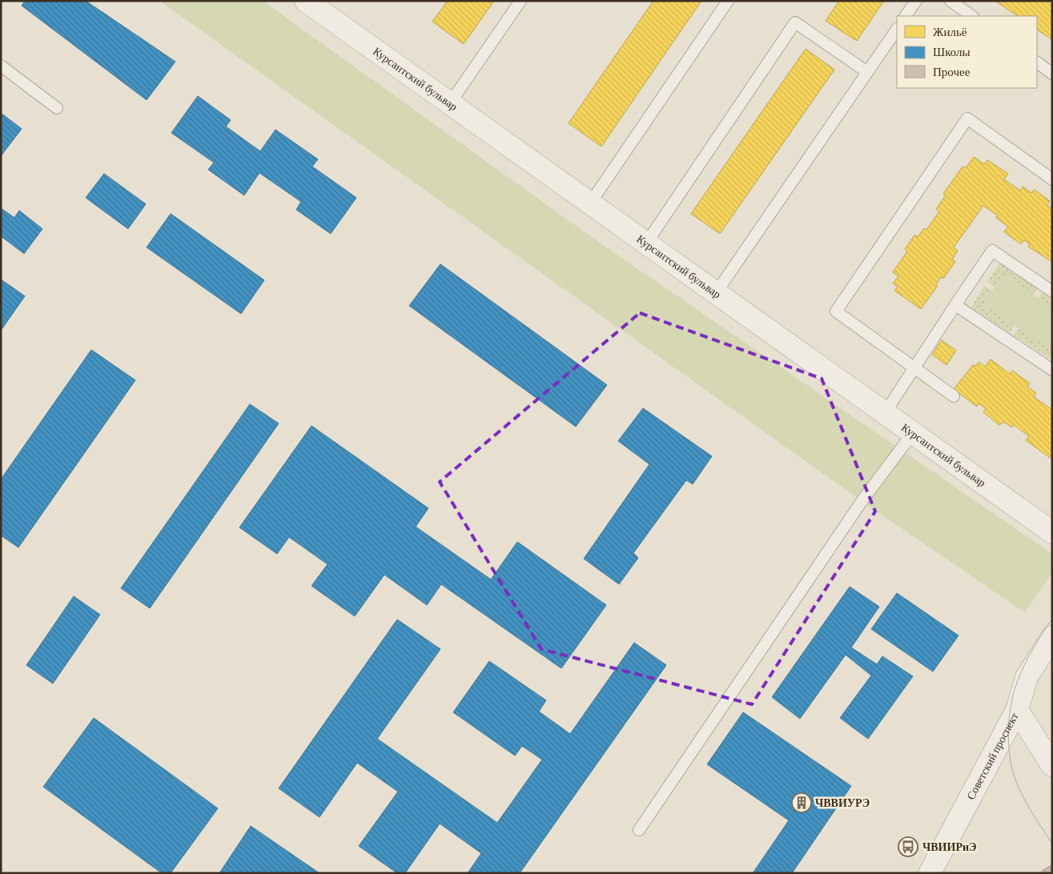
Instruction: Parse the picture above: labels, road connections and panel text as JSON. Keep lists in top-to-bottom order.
{
  "streets": {
    "street": ["Курсантский бульвар", "Советский проспект"]
  },
  "places": {
    "building": ["ЧВВИУРЭ"],
    "bus stop": ["ЧВИИРиЭ"]
  },
  "legend": ["Жильё", "Школы", "Прочее"]
}
